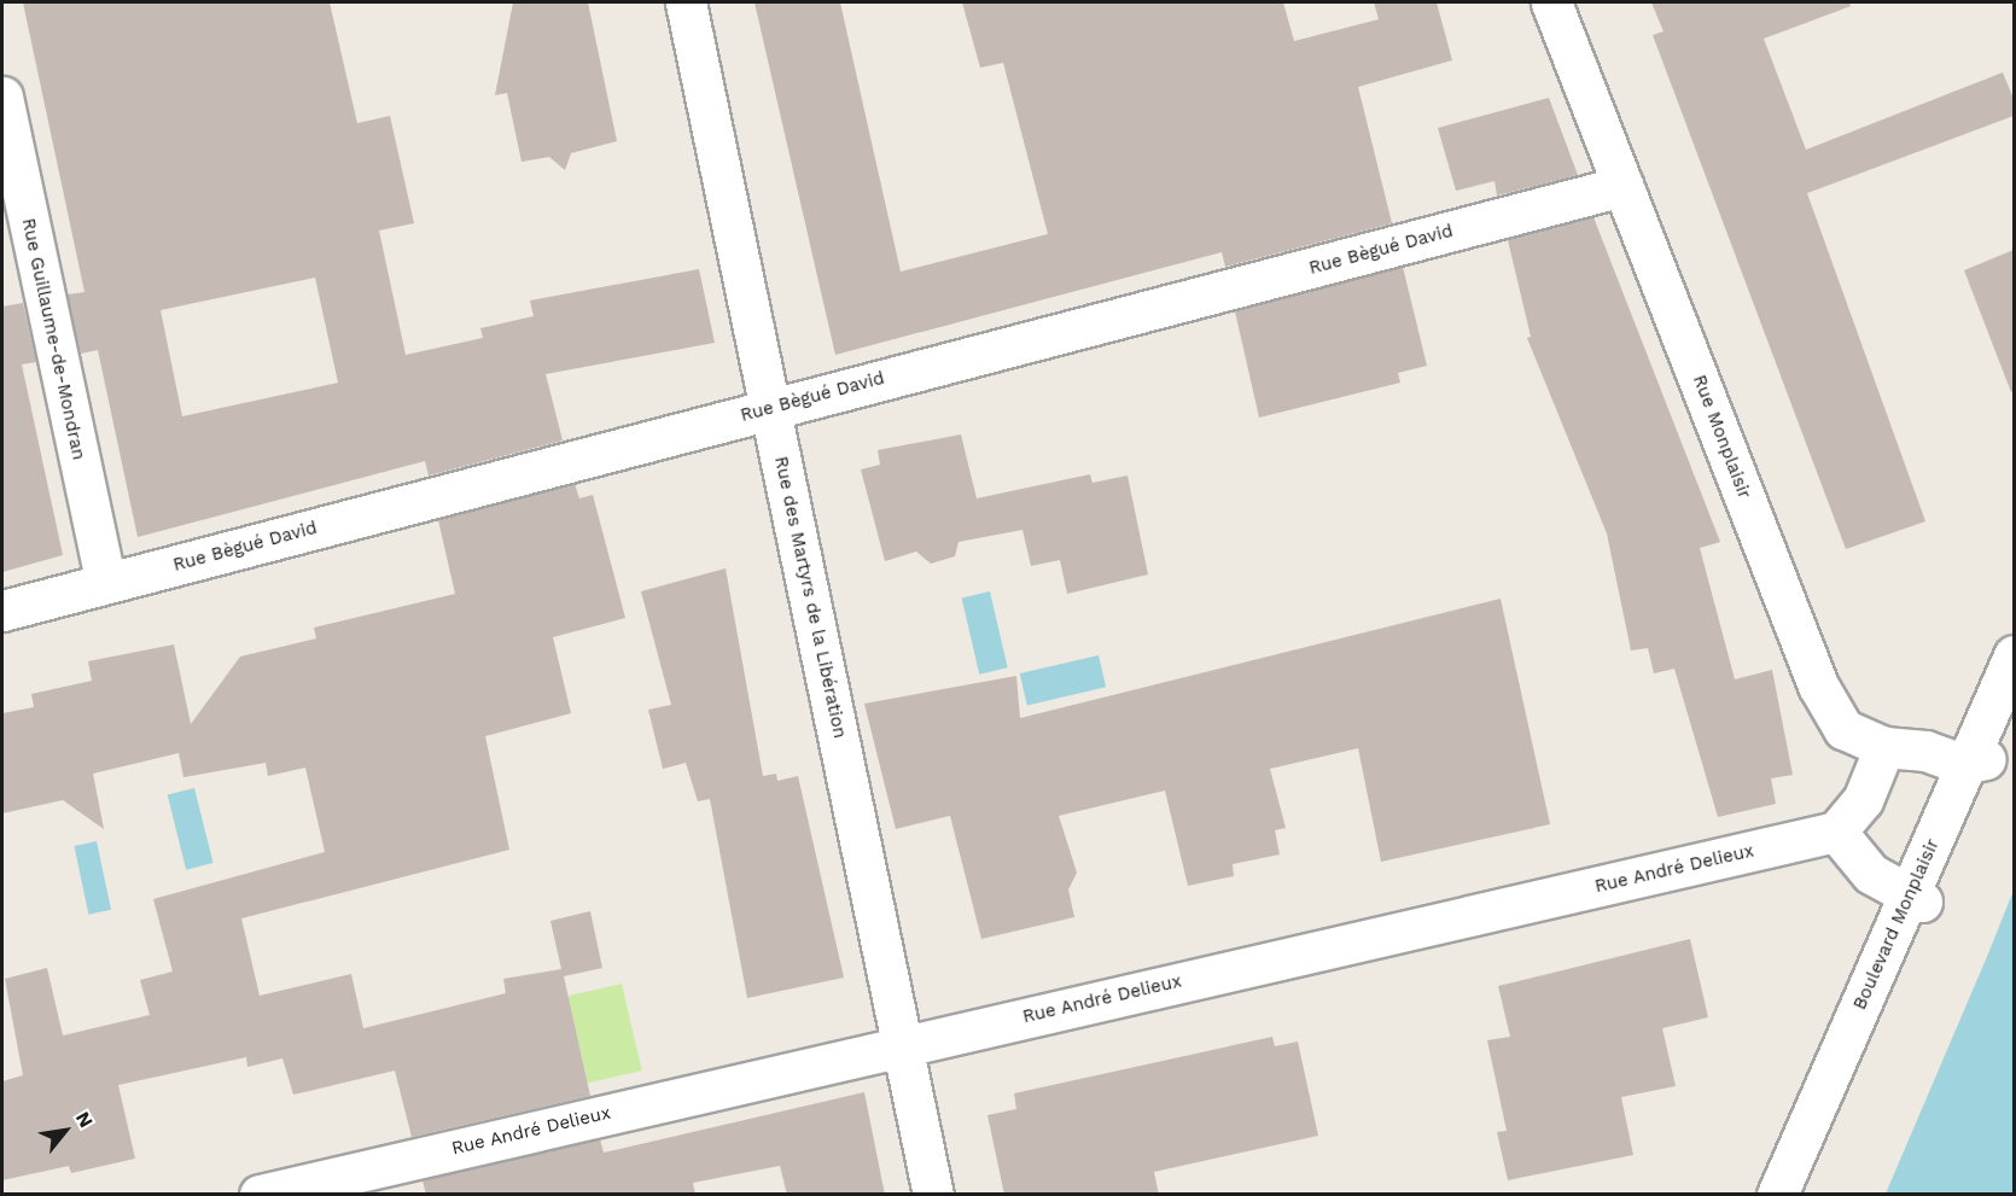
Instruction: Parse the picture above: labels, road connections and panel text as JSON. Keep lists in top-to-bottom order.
{
  "streets": {
    "street": [
      "Rue Bègué David",
      "Rue Guillaume-de-Mondran",
      "Rue Monplaisir",
      "Rue des Martyrs de la Libération",
      "Rue André Delieux",
      "Boulevard Monplaisir"
    ]
  },
  "crossings": [
    ["Rue Bègué David", "Rue Guillaume-de-Mondran"],
    ["Rue Bègué David", "Rue Monplaisir"],
    ["Rue Bègué David", "Rue des Martyrs de la Libération"],
    ["Rue Monplaisir", "Boulevard Monplaisir"],
    ["Rue des Martyrs de la Libération", "Rue André Delieux"]
  ],
  "north": "top right"
}
